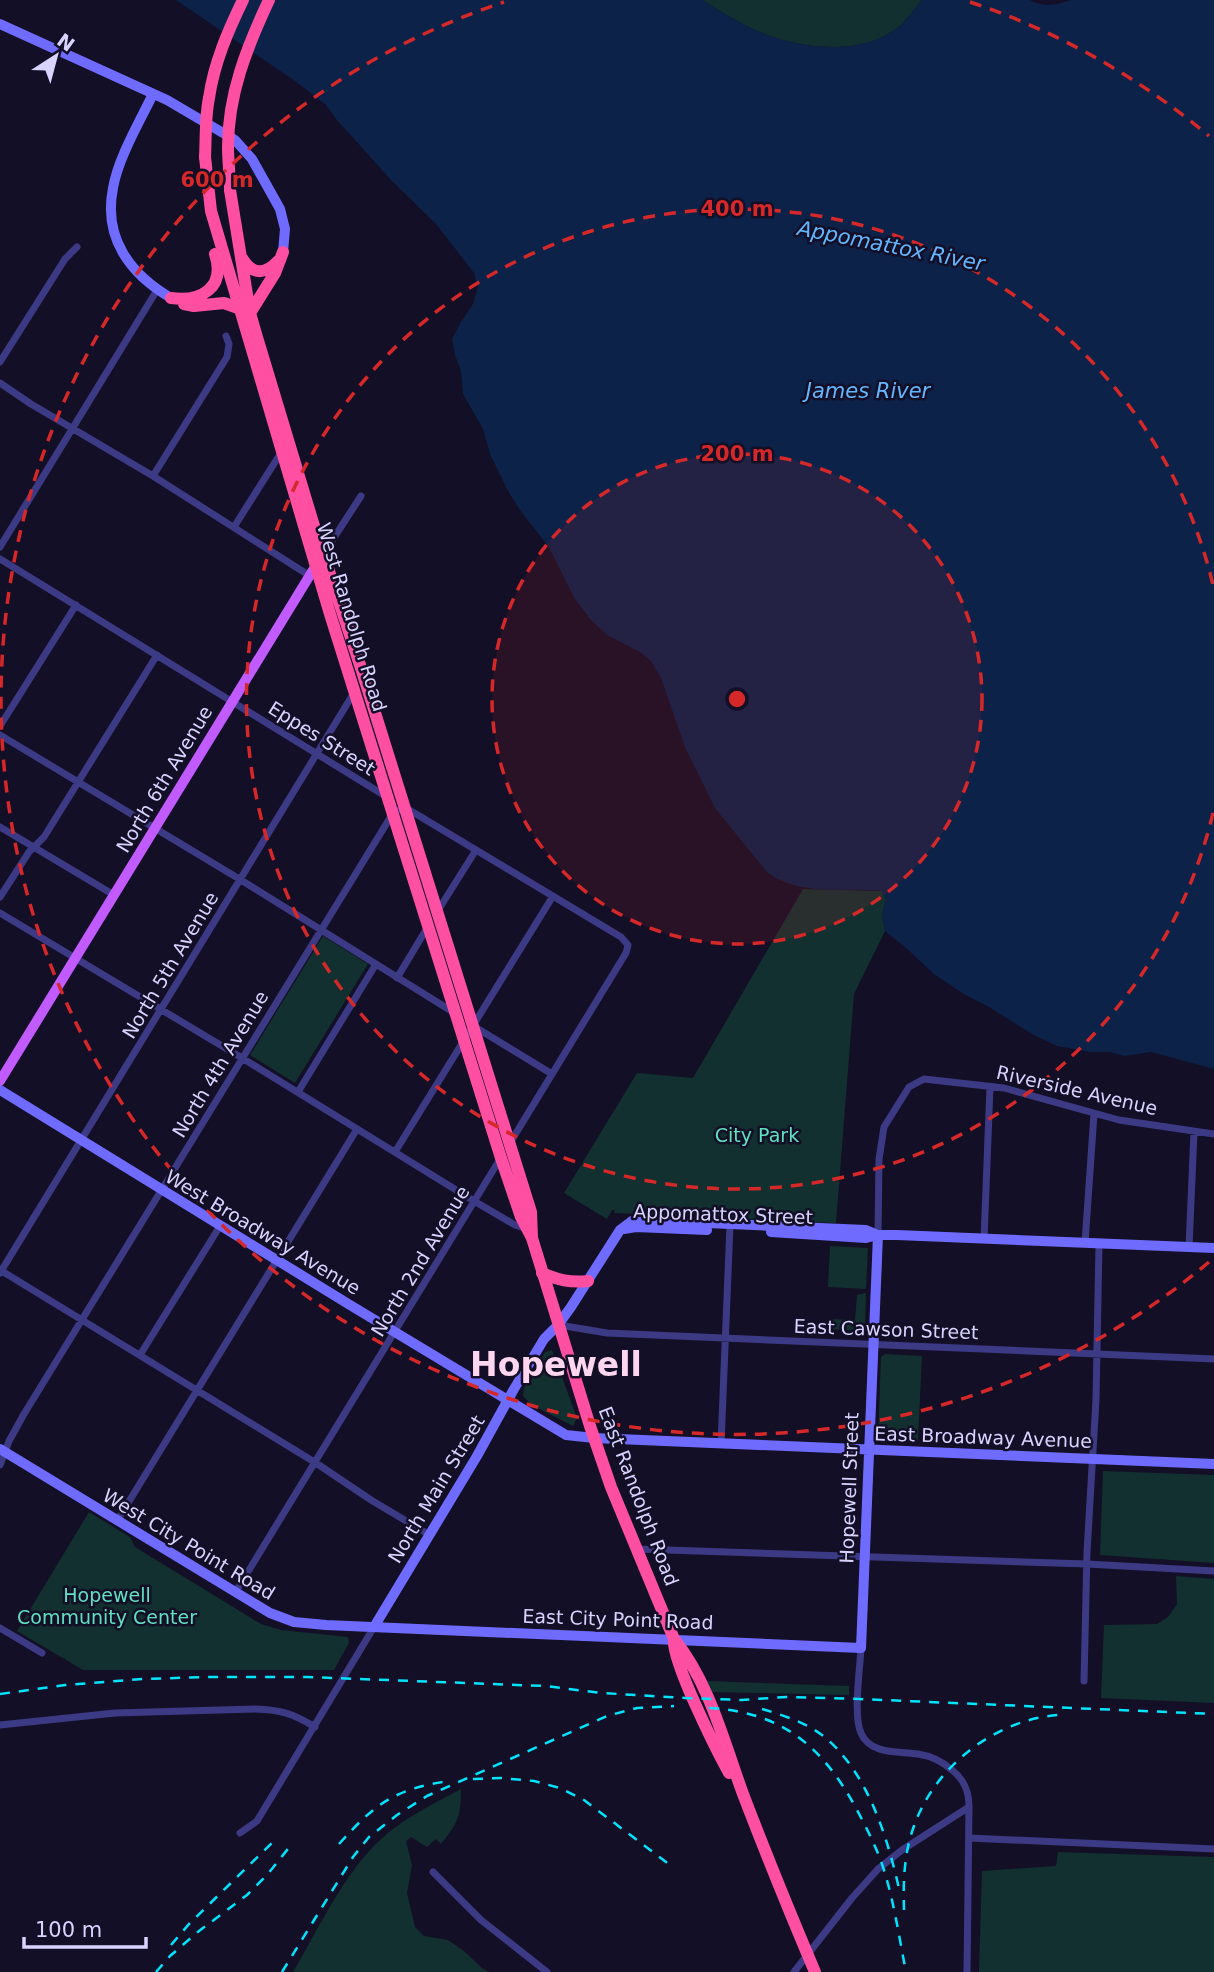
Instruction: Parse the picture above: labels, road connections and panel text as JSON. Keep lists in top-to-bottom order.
{
  "streets": {
    "highway": ["West Randolph Road", "East Randolph Road"],
    "main road": ["North 6th Avenue"],
    "street": [
      "Eppes Street",
      "North 5th Avenue",
      "North 4th Avenue",
      "Riverside Avenue",
      "Appomattox Street",
      "West Broadway Avenue",
      "North 2nd Avenue",
      "East Cawson Street",
      "East Broadway Avenue",
      "Hopewell Street",
      "North Main Street",
      "West City Point Road",
      "East City Point Road"
    ]
  },
  "crossings": [
    ["West Randolph Road", "Eppes Street"],
    ["West Randolph Road", "North 6th Avenue"],
    ["West Randolph Road", "North 5th Avenue"],
    ["West Randolph Road", "North 4th Avenue"],
    ["West Randolph Road", "North 2nd Avenue"],
    ["West Randolph Road", "East Cawson Street"],
    ["West Randolph Road", "North Main Street"],
    ["West Randolph Road", "East Randolph Road"],
    ["Eppes Street", "North 6th Avenue"],
    ["Eppes Street", "North 5th Avenue"],
    ["North 5th Avenue", "West Broadway Avenue"],
    ["North 4th Avenue", "West Broadway Avenue"],
    ["North 4th Avenue", "West City Point Road"],
    ["Riverside Avenue", "Hopewell Street"],
    ["Appomattox Street", "Hopewell Street"],
    ["Appomattox Street", "North Main Street"],
    ["West Broadway Avenue", "North 2nd Avenue"],
    ["West Broadway Avenue", "East Broadway Avenue"],
    ["West Broadway Avenue", "North Main Street"],
    ["North 2nd Avenue", "West City Point Road"],
    ["East Cawson Street", "Hopewell Street"],
    ["East Cawson Street", "North Main Street"],
    ["East Cawson Street", "East Randolph Road"],
    ["East Broadway Avenue", "Hopewell Street"],
    ["East Broadway Avenue", "North Main Street"],
    ["East Broadway Avenue", "East Randolph Road"],
    ["Hopewell Street", "East City Point Road"],
    ["North Main Street", "East Randolph Road"],
    ["North Main Street", "West City Point Road"],
    ["North Main Street", "East City Point Road"],
    ["East Randolph Road", "East City Point Road"],
    ["West City Point Road", "East City Point Road"]
  ],
  "districts": ["Hopewell"],
  "water": ["Appomattox River", "James River"],
  "parks": ["City Park", "Hopewell Community Center"],
  "scale_bar": "100 m",
  "north": "top right",
  "rings": ["600 m", "400 m", "200 m"]
}
